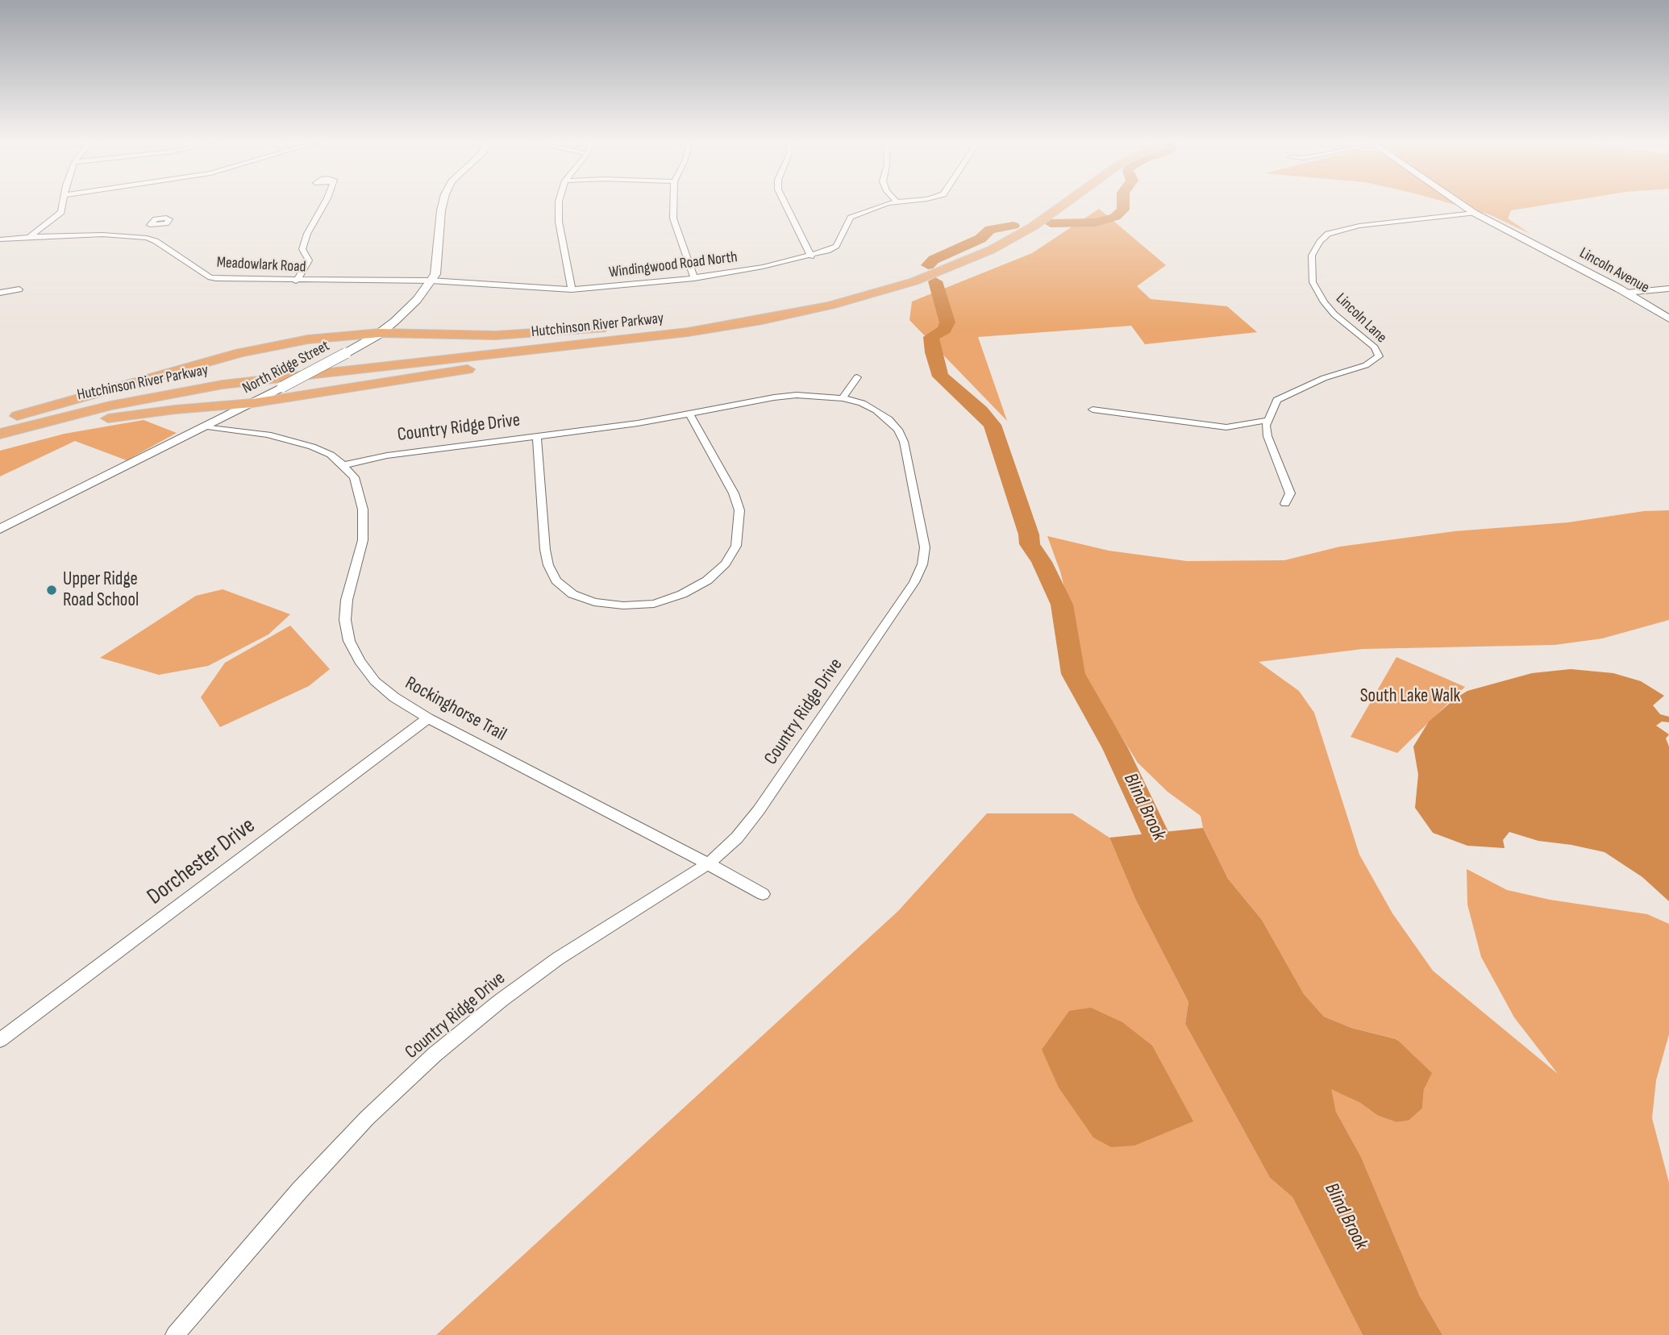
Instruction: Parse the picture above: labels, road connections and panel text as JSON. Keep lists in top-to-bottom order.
{
  "streets": {
    "highway": ["Hutchinson River Parkway"],
    "street": [
      "Meadowlark Road",
      "Windingwood Road North",
      "Lincoln Avenue",
      "Lincoln Lane",
      "North Ridge Street",
      "Country Ridge Drive",
      "Rockinghorse Trail",
      "Dorchester Drive"
    ]
  },
  "crossings": [
    ["Meadowlark Road", "Windingwood Road North"],
    ["Meadowlark Road", "North Ridge Street"],
    ["Windingwood Road North", "North Ridge Street"],
    ["Lincoln Avenue", "Lincoln Lane"],
    ["North Ridge Street", "Rockinghorse Trail"],
    ["Country Ridge Drive", "Rockinghorse Trail"],
    ["Rockinghorse Trail", "Dorchester Drive"]
  ],
  "water": ["Blind Brook"],
  "parks": ["South Lake Walk"],
  "places": ["Upper Ridge Road School"]
}
